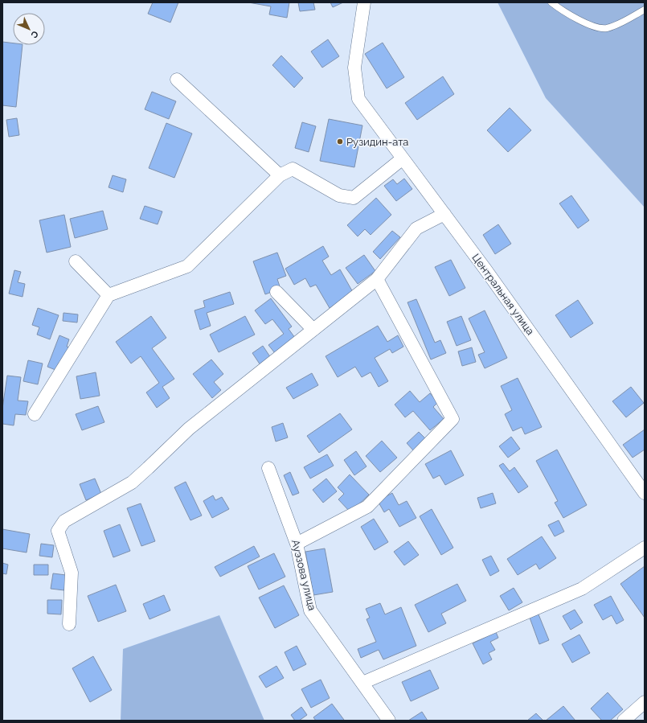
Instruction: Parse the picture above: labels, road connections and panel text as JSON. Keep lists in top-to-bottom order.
{
  "streets": {
    "street": ["Центральная улица", "Ауэзова улица"]
  },
  "places": ["Рузидин-ата"],
  "north": "bottom right"
}
